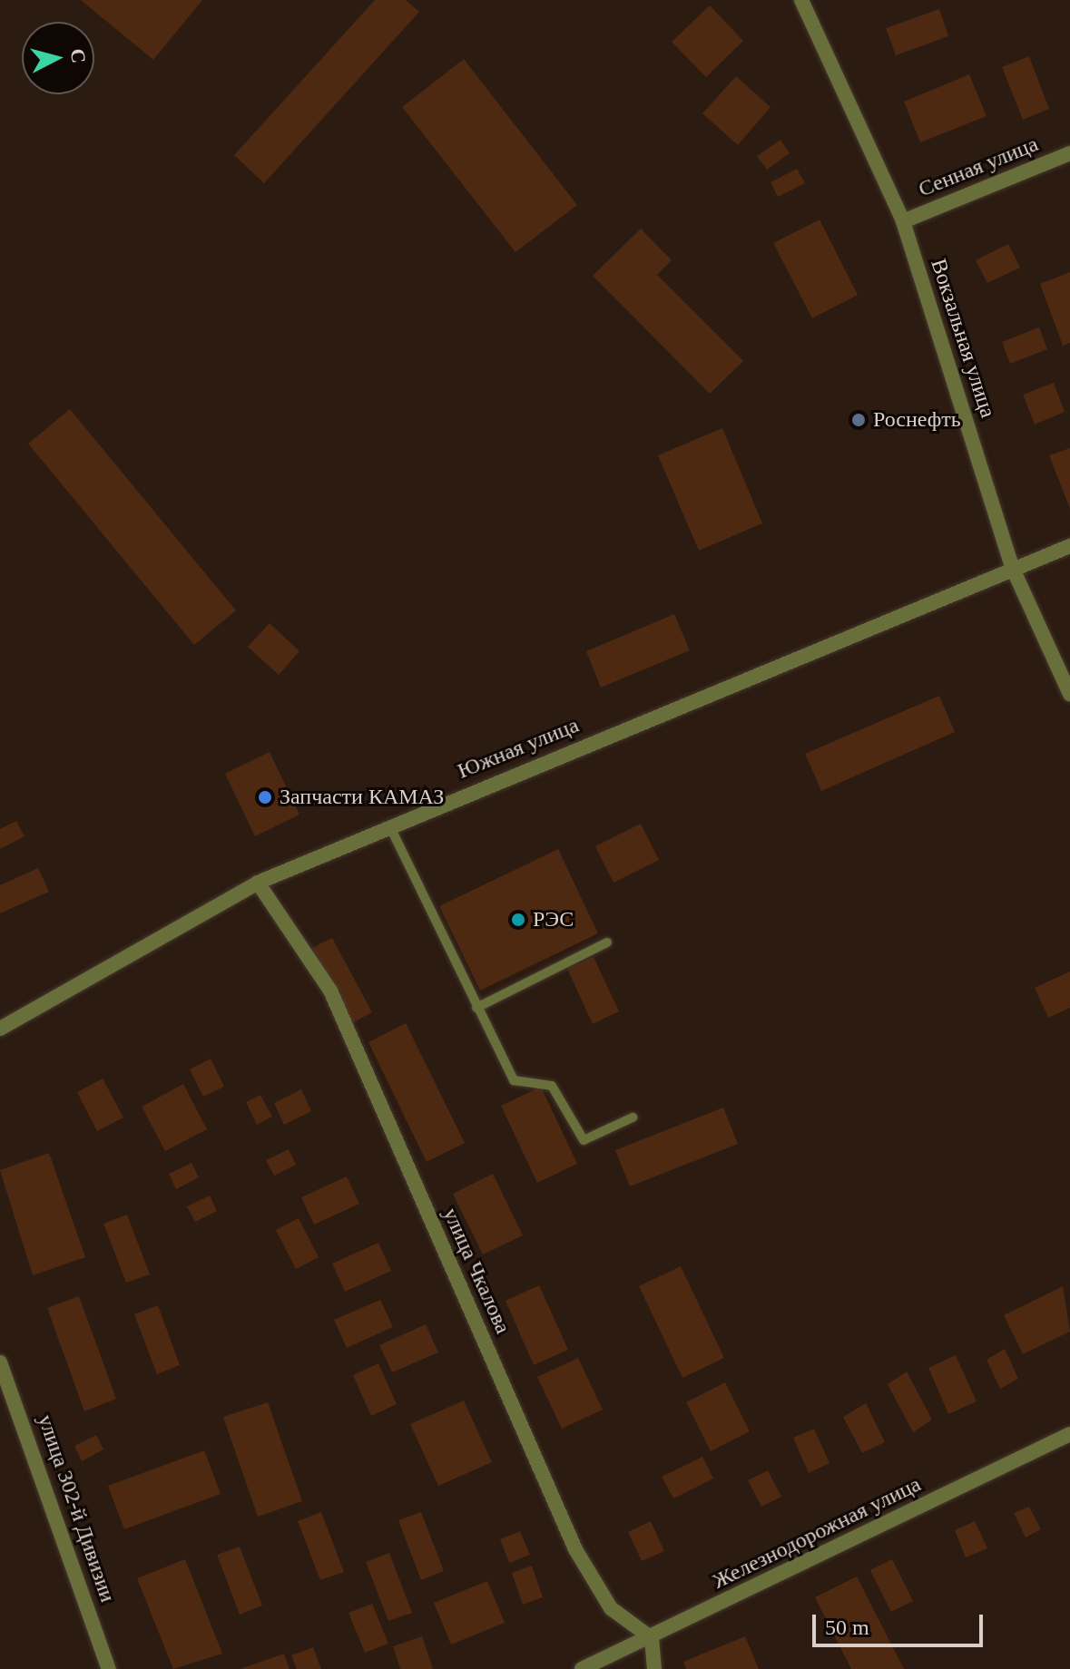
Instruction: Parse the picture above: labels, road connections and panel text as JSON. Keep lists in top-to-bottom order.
{
  "streets": {
    "street": [
      "Сенная улица",
      "Вокзальная улица",
      "Южная улица",
      "улица Чкалова",
      "улица 302-й Дивизии",
      "Железнодорожная улица"
    ]
  },
  "crossings": [
    ["Сенная улица", "Вокзальная улица"],
    ["Вокзальная улица", "Южная улица"],
    ["Южная улица", "улица Чкалова"],
    ["улица Чкалова", "Железнодорожная улица"]
  ],
  "places": ["Роснефть", "Запчасти КАМАЗ", "РЭС"],
  "scale_bar": "50 m",
  "north": "right"
}
